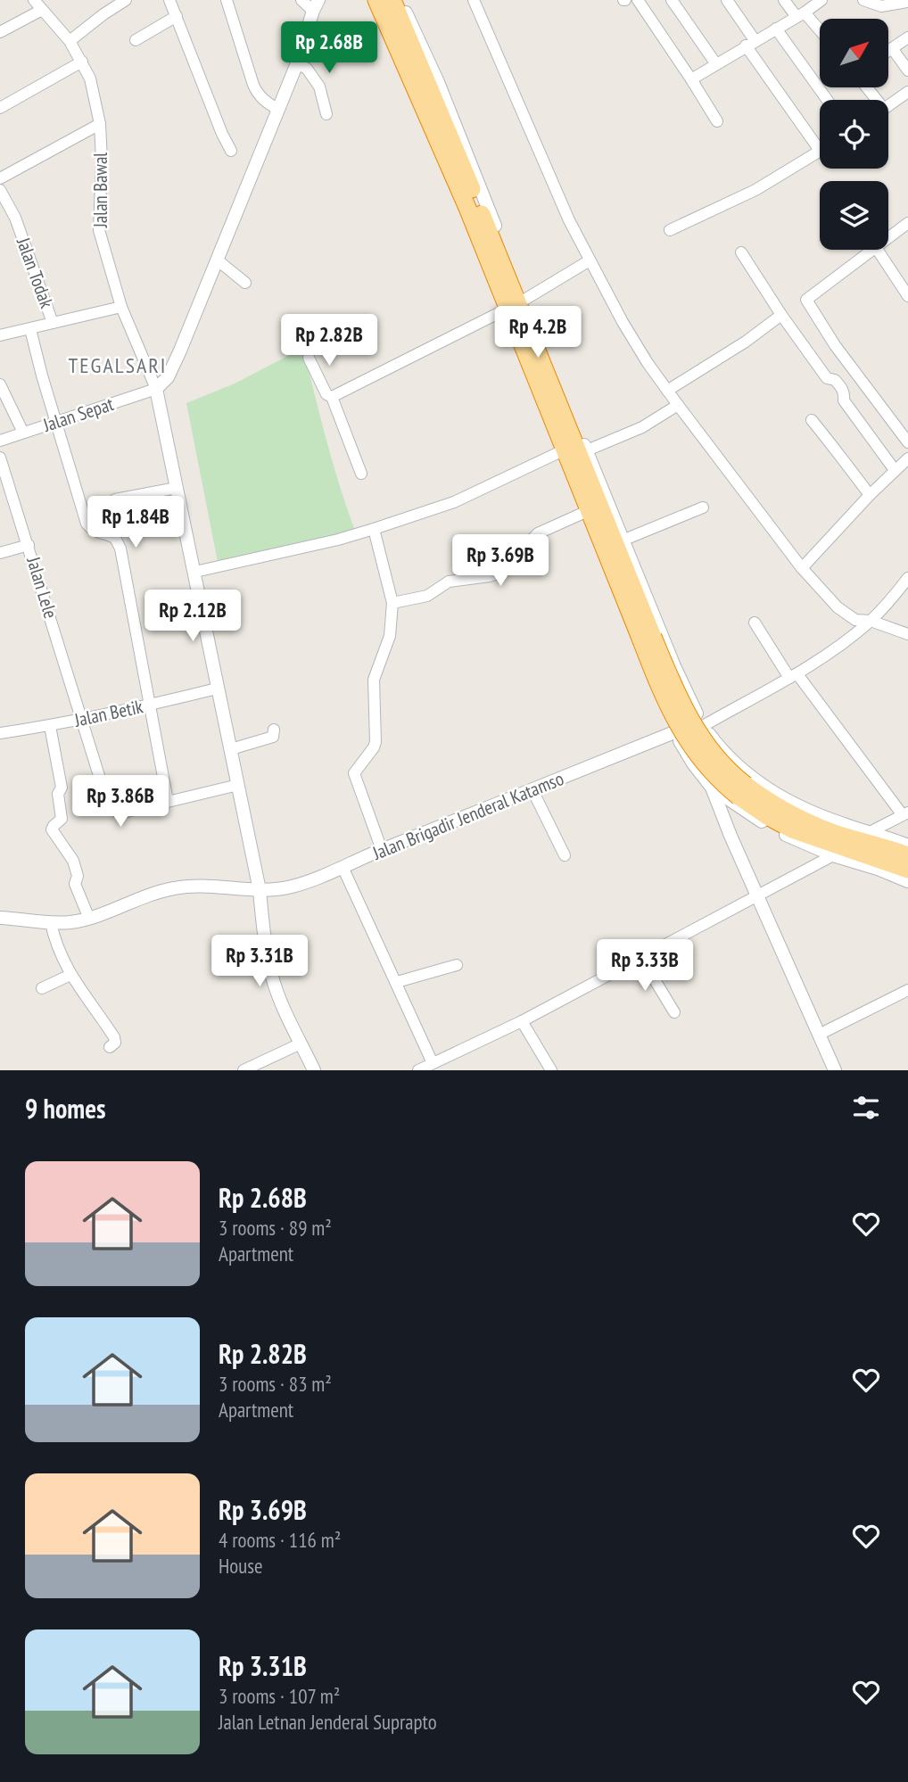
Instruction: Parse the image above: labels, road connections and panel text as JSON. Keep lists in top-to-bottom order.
{
  "streets": {
    "street": [
      "Jalan Bawal",
      "Jalan Todak",
      "Jalan Sepat",
      "Jalan Lele",
      "Jalan Betik",
      "Jalan Brigadir Jenderal Katamso"
    ]
  },
  "crossings": [
    ["Jalan Bawal", "Jalan Sepat"],
    ["Jalan Lele", "Jalan Betik"]
  ],
  "districts": ["TEGALSARI"],
  "north": "top right",
  "page": {
    "price": [
      "Rp 2.68B",
      "Rp 4.2B",
      "Rp 2.82B",
      "Rp 1.84B",
      "Rp 3.69B",
      "Rp 2.12B",
      "Rp 3.86B",
      "Rp 3.31B",
      "Rp 3.33B"
    ],
    "heading": "9 homes",
    "list": [
      {
        "name": "Rp 2.68B",
        "note": "3 rooms · 89 m² · Apartment"
      },
      {
        "name": "Rp 2.82B",
        "note": "3 rooms · 83 m² · Apartment"
      },
      {
        "name": "Rp 3.69B",
        "note": "4 rooms · 116 m² · House"
      },
      {
        "name": "Rp 3.31B",
        "note": "3 rooms · 107 m² · Jalan Letnan Jenderal Suprapto"
      }
    ]
  }
}
